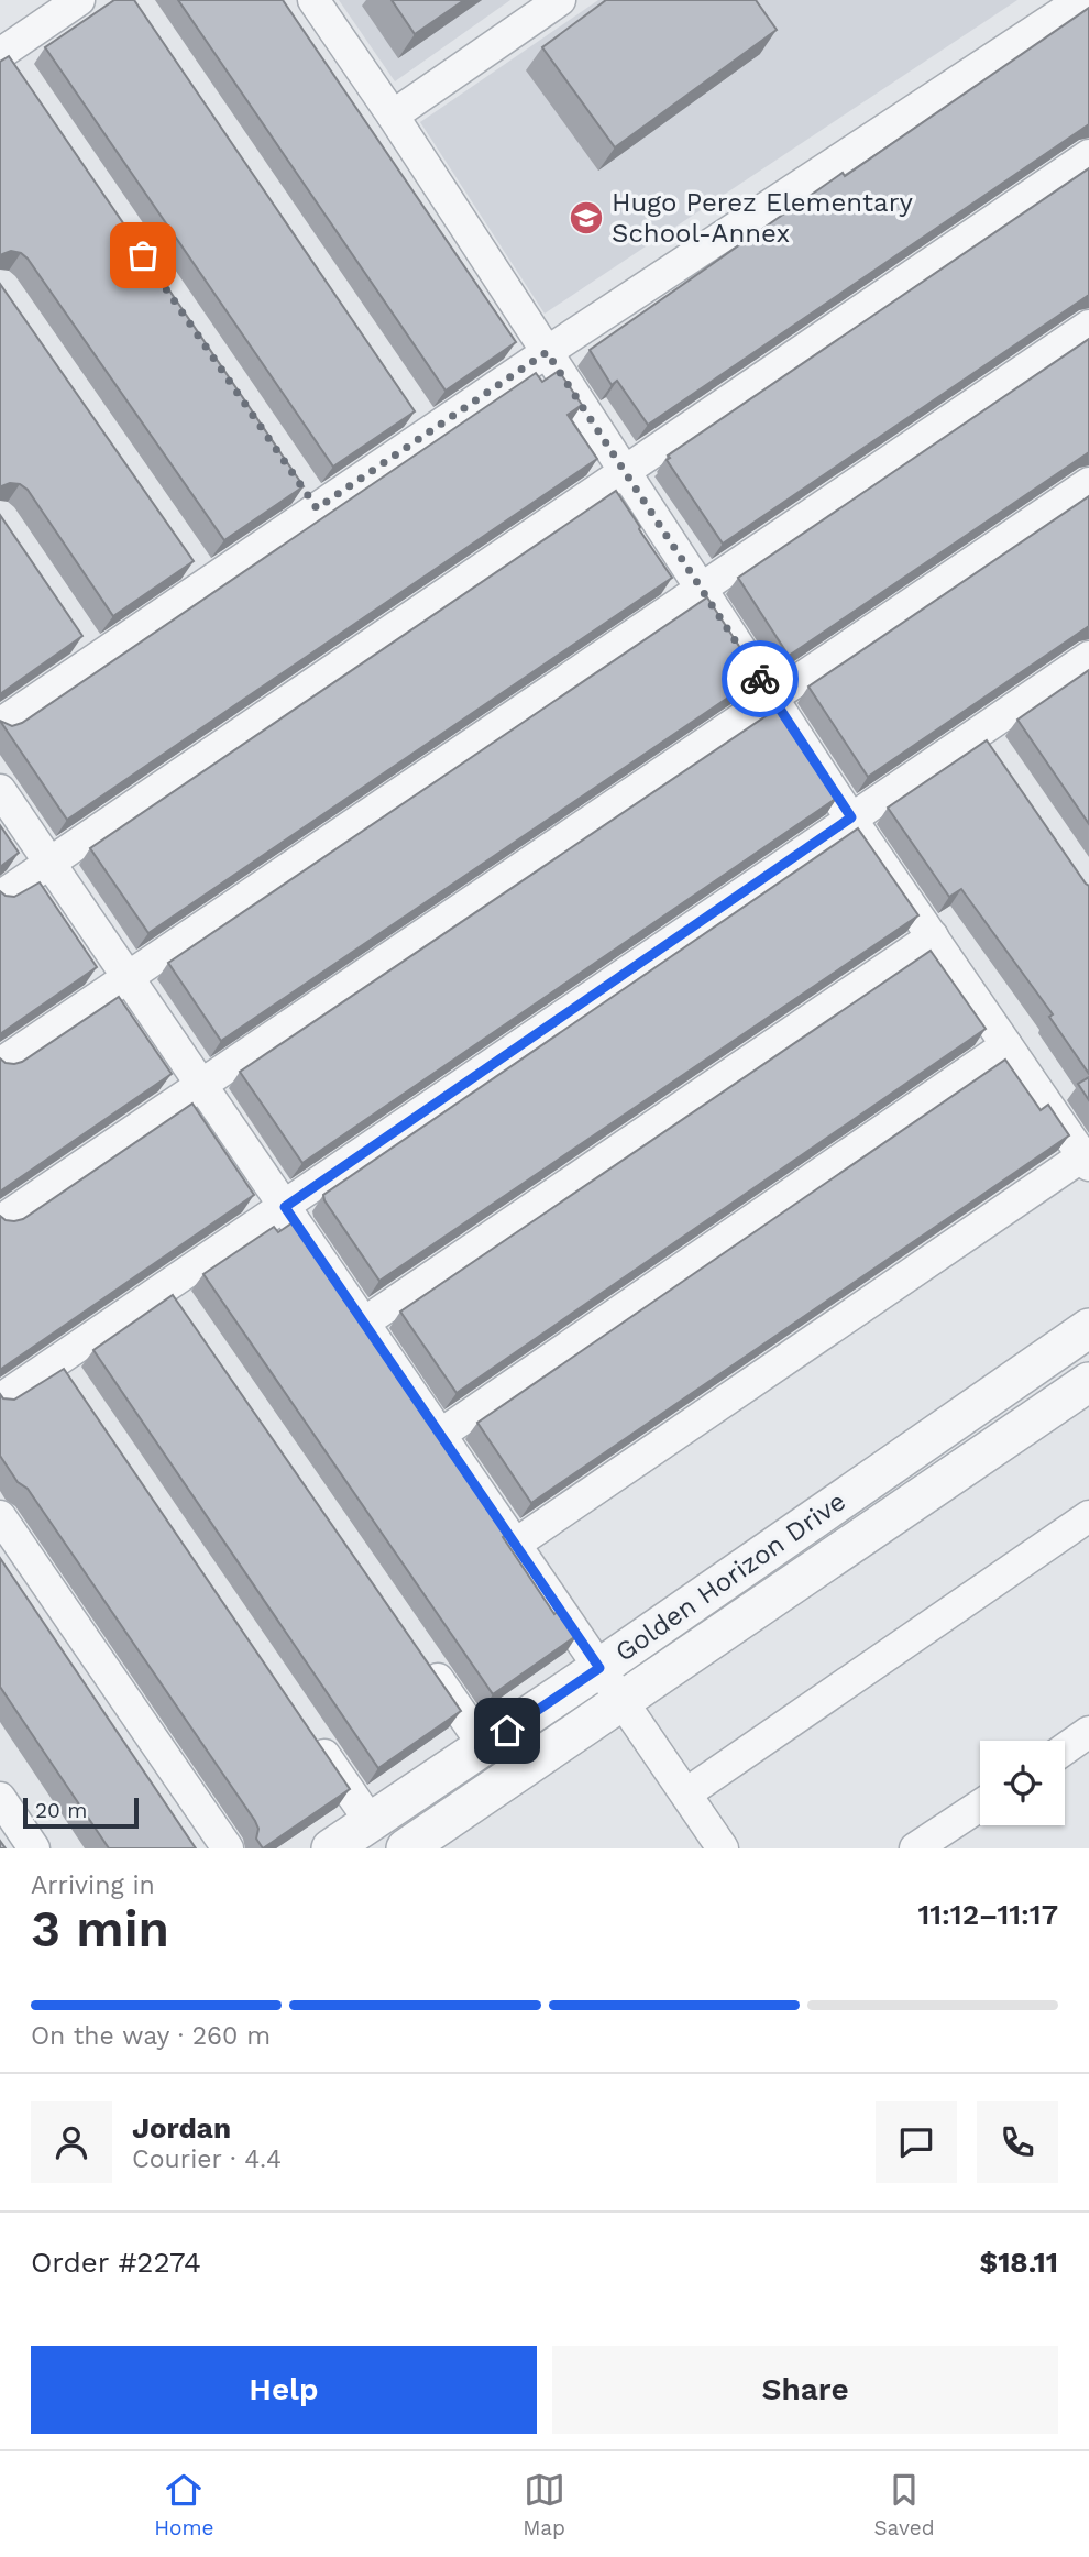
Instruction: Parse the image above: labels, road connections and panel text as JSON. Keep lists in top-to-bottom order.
{
  "streets": {
    "street": ["Golden Horizon Drive"]
  },
  "places": {
    "school or university": ["Hugo Perez Elementary School-Annex"]
  },
  "scale_bar": "20 m",
  "page": {
    "scale": "20 m",
    "heading": ["3 min", "Arriving in", "11:12–11:17"],
    "panel": [
      "Jordan",
      "Courier · 4.4",
      "Order #2274",
      "$18.11"
    ],
    "bar": "On the way · 260 m",
    "buttons": ["Help", "Share"],
    "tabs": ["Home", "Map", "Saved"]
  }
}
